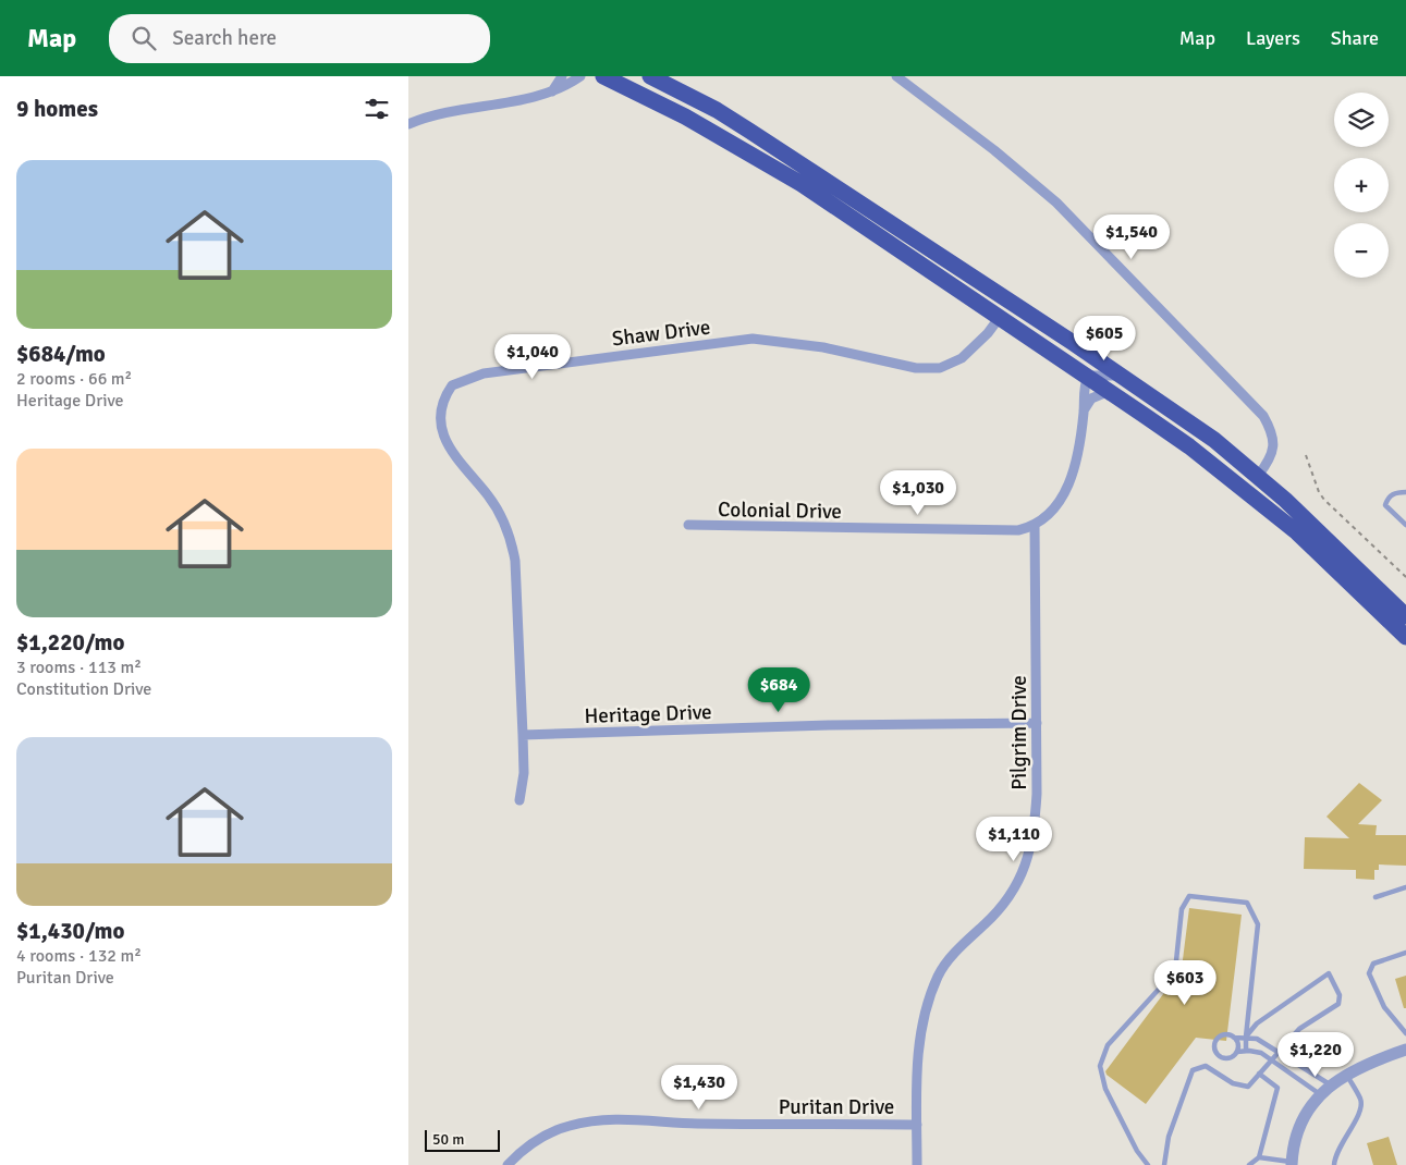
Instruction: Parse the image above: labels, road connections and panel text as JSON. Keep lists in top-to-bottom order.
{
  "streets": {
    "street": [
      "Shaw Drive",
      "Colonial Drive",
      "Heritage Drive",
      "Pilgrim Drive",
      "Puritan Drive"
    ]
  },
  "crossings": [
    ["Shaw Drive", "Heritage Drive"],
    ["Colonial Drive", "Pilgrim Drive"],
    ["Heritage Drive", "Pilgrim Drive"],
    ["Pilgrim Drive", "Puritan Drive"]
  ],
  "scale_bar": "50 m",
  "page": {
    "header": "Map",
    "search": "Search here",
    "nav": ["Map", "Layers", "Share"],
    "heading": "9 homes",
    "map_buttons": ["+", "−"],
    "list": [
      {
        "name": "$684/mo",
        "note": "2 rooms · 66 m² · Heritage Drive"
      },
      {
        "name": "$1,220/mo",
        "note": "3 rooms · 113 m² · Constitution Drive"
      },
      {
        "name": "$1,430/mo",
        "note": "4 rooms · 132 m² · Puritan Drive"
      }
    ],
    "price": [
      "$1,540",
      "$605",
      "$1,040",
      "$1,030",
      "$684",
      "$1,110",
      "$603",
      "$1,220",
      "$1,430"
    ],
    "scale": "50 m"
  }
}
